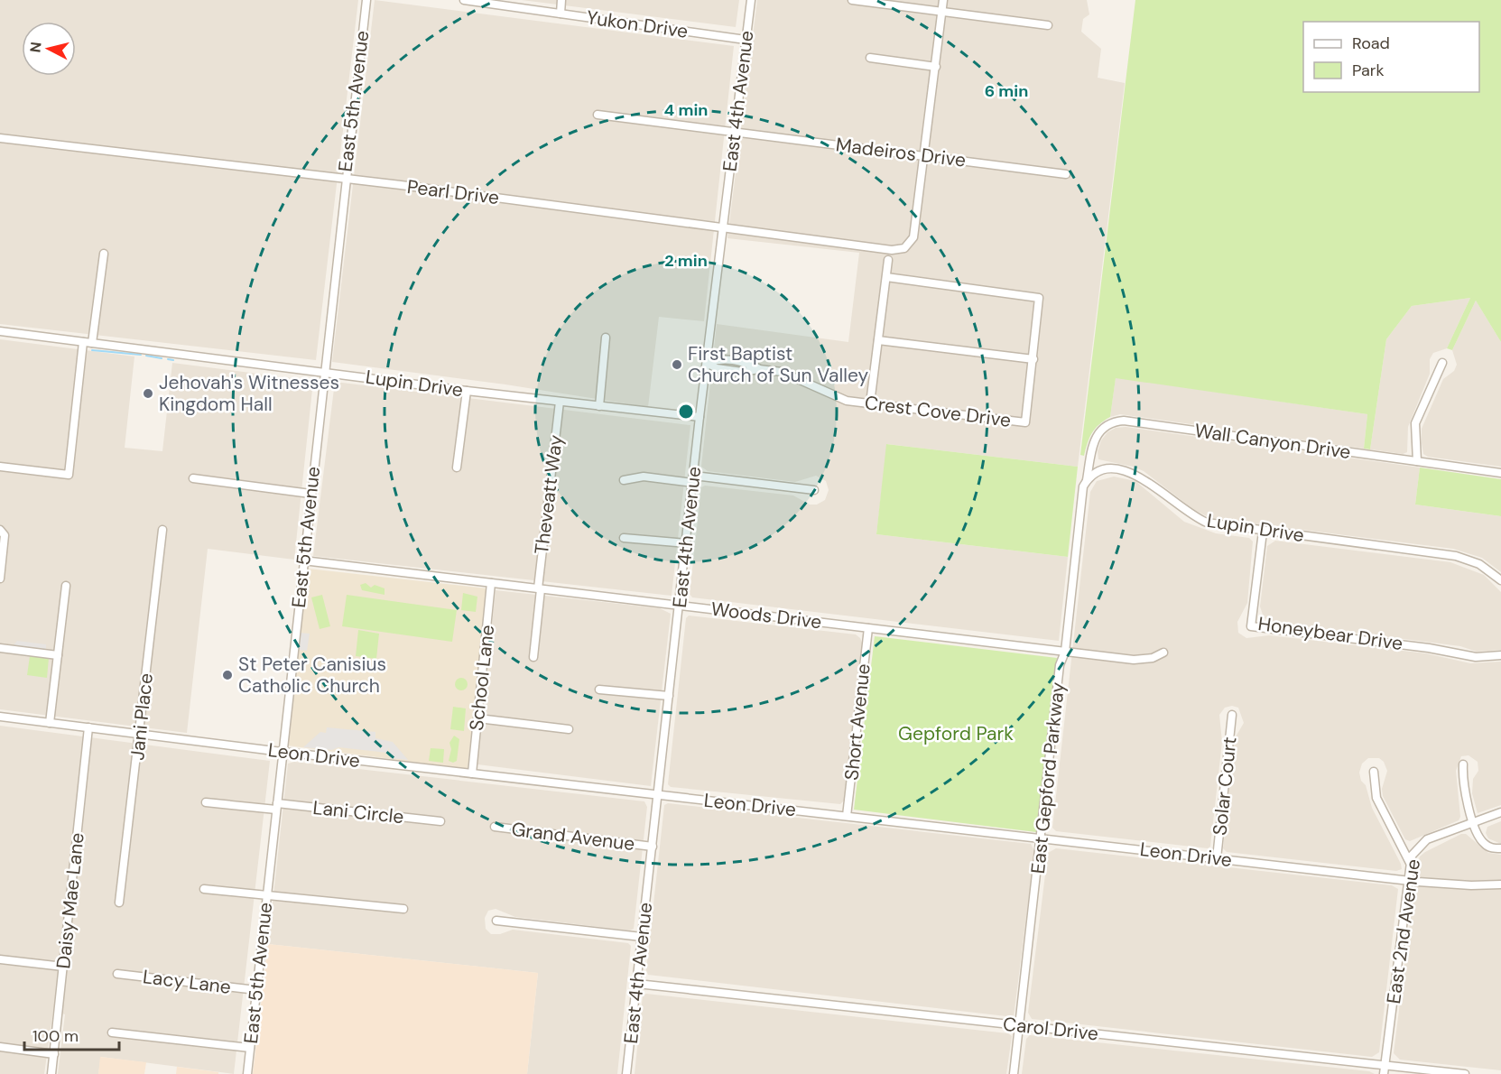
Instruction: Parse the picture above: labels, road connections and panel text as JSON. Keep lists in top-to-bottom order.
{
  "streets": {
    "street": [
      "Yukon Drive",
      "East 5th Avenue",
      "East 4th Avenue",
      "Madeiros Drive",
      "Pearl Drive",
      "Lupin Drive",
      "Crest Cove Drive",
      "Wall Canyon Drive",
      "Theveatt Way",
      "Woods Drive",
      "Honeybear Drive",
      "School Lane",
      "Jani Place",
      "Short Avenue",
      "Leon Drive",
      "East Gepford Parkway",
      "Solar Court",
      "Lani Circle",
      "Grand Avenue",
      "Daisy Mae Lane",
      "East 2nd Avenue",
      "Lacy Lane",
      "Carol Drive"
    ]
  },
  "crossings": [
    ["Yukon Drive", "East 4th Avenue"],
    ["East 5th Avenue", "Pearl Drive"],
    ["East 5th Avenue", "Lupin Drive"],
    ["East 5th Avenue", "Woods Drive"],
    ["East 5th Avenue", "Leon Drive"],
    ["East 5th Avenue", "Lani Circle"],
    ["East 5th Avenue", "Lacy Lane"],
    ["East 4th Avenue", "Madeiros Drive"],
    ["East 4th Avenue", "Pearl Drive"],
    ["East 4th Avenue", "Lupin Drive"],
    ["East 4th Avenue", "Crest Cove Drive"],
    ["East 4th Avenue", "Woods Drive"],
    ["East 4th Avenue", "Leon Drive"],
    ["East 4th Avenue", "Grand Avenue"],
    ["East 4th Avenue", "Carol Drive"],
    ["Madeiros Drive", "Pearl Drive"],
    ["Lupin Drive", "Wall Canyon Drive"],
    ["Lupin Drive", "Theveatt Way"],
    ["Lupin Drive", "Honeybear Drive"],
    ["Lupin Drive", "East Gepford Parkway"],
    ["Wall Canyon Drive", "East Gepford Parkway"],
    ["Theveatt Way", "Woods Drive"],
    ["Woods Drive", "School Lane"],
    ["Woods Drive", "Short Avenue"],
    ["Woods Drive", "East Gepford Parkway"],
    ["School Lane", "Leon Drive"],
    ["Jani Place", "Leon Drive"],
    ["Short Avenue", "Leon Drive"],
    ["Leon Drive", "East Gepford Parkway"],
    ["Leon Drive", "Solar Court"],
    ["Leon Drive", "Daisy Mae Lane"],
    ["Leon Drive", "East 2nd Avenue"],
    ["East Gepford Parkway", "Carol Drive"],
    ["East 2nd Avenue", "Carol Drive"]
  ],
  "parks": ["Gepford Park"],
  "places": ["First Baptist Church of Sun Valley", "Jehovah's Witnesses Kingdom Hall", "St Peter Canisius Catholic Church"],
  "legend": ["Road", "Park"],
  "scale_bar": "100 m",
  "north": "left",
  "rings": ["6 min", "4 min", "2 min"]
}
